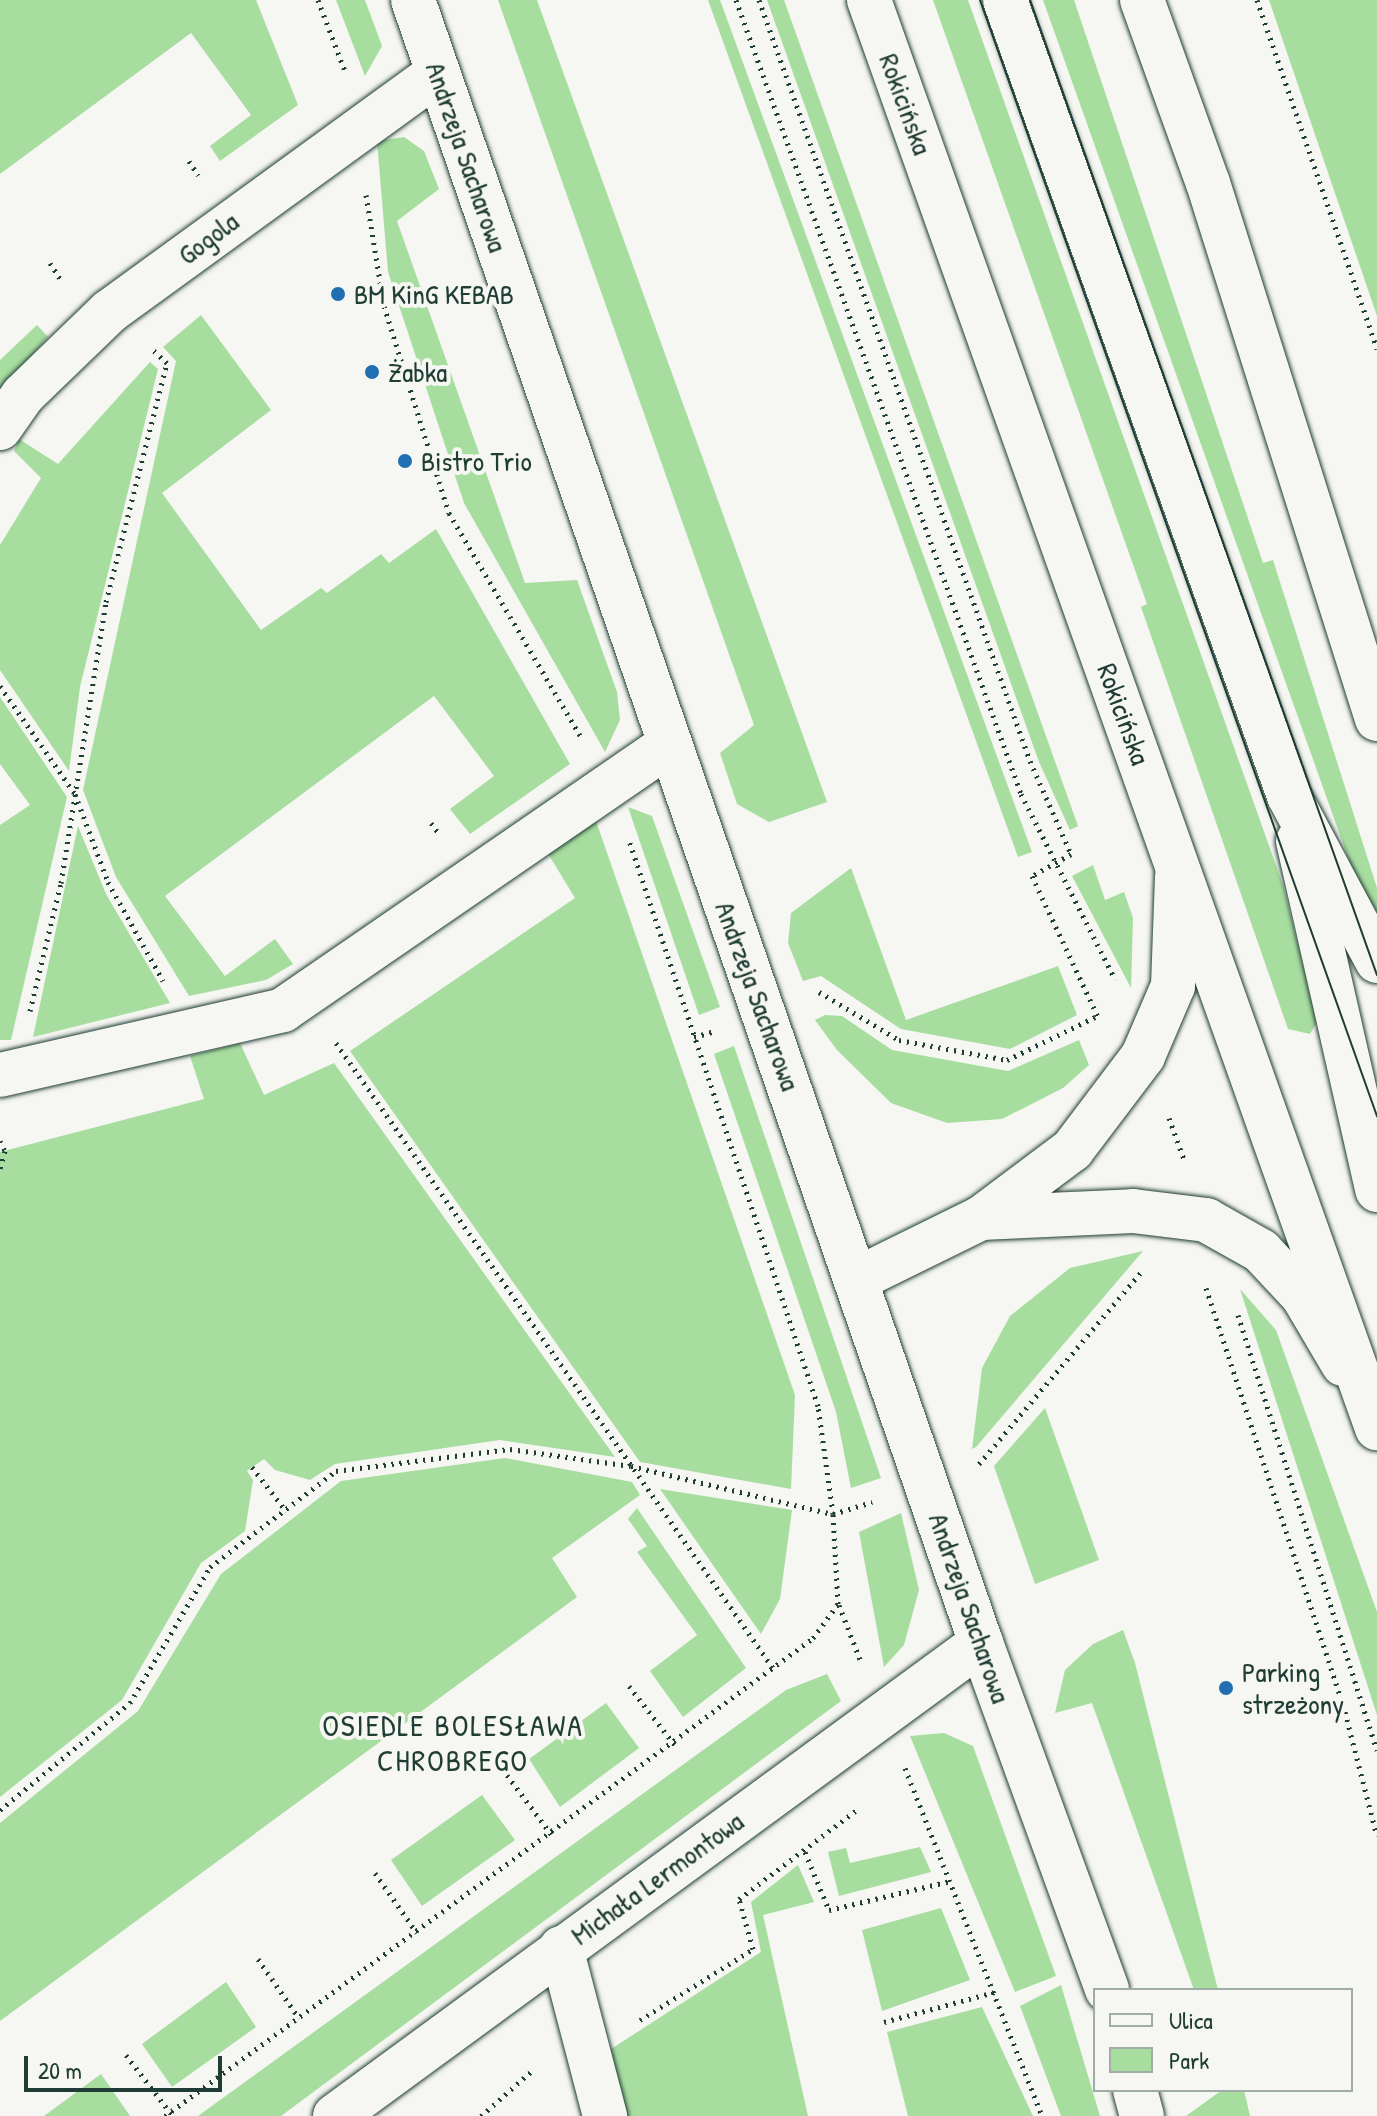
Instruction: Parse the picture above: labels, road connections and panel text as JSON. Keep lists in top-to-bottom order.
{
  "streets": {
    "street": [
      "Rokicińska",
      "Andrzeja Sacharowa",
      "Gogola",
      "Michała Lermontowa"
    ]
  },
  "crossings": [
    ["Andrzeja Sacharowa", "Gogola"],
    ["Andrzeja Sacharowa", "Michała Lermontowa"]
  ],
  "districts": ["OSIEDLE BOLESŁAWA CHROBREGO"],
  "places": [
    "BM KinG KEBAB",
    "Żabka",
    "Bistro Trio",
    "Parking strzeżony"
  ],
  "legend": ["Ulica", "Park"],
  "scale_bar": "20 m"
}
